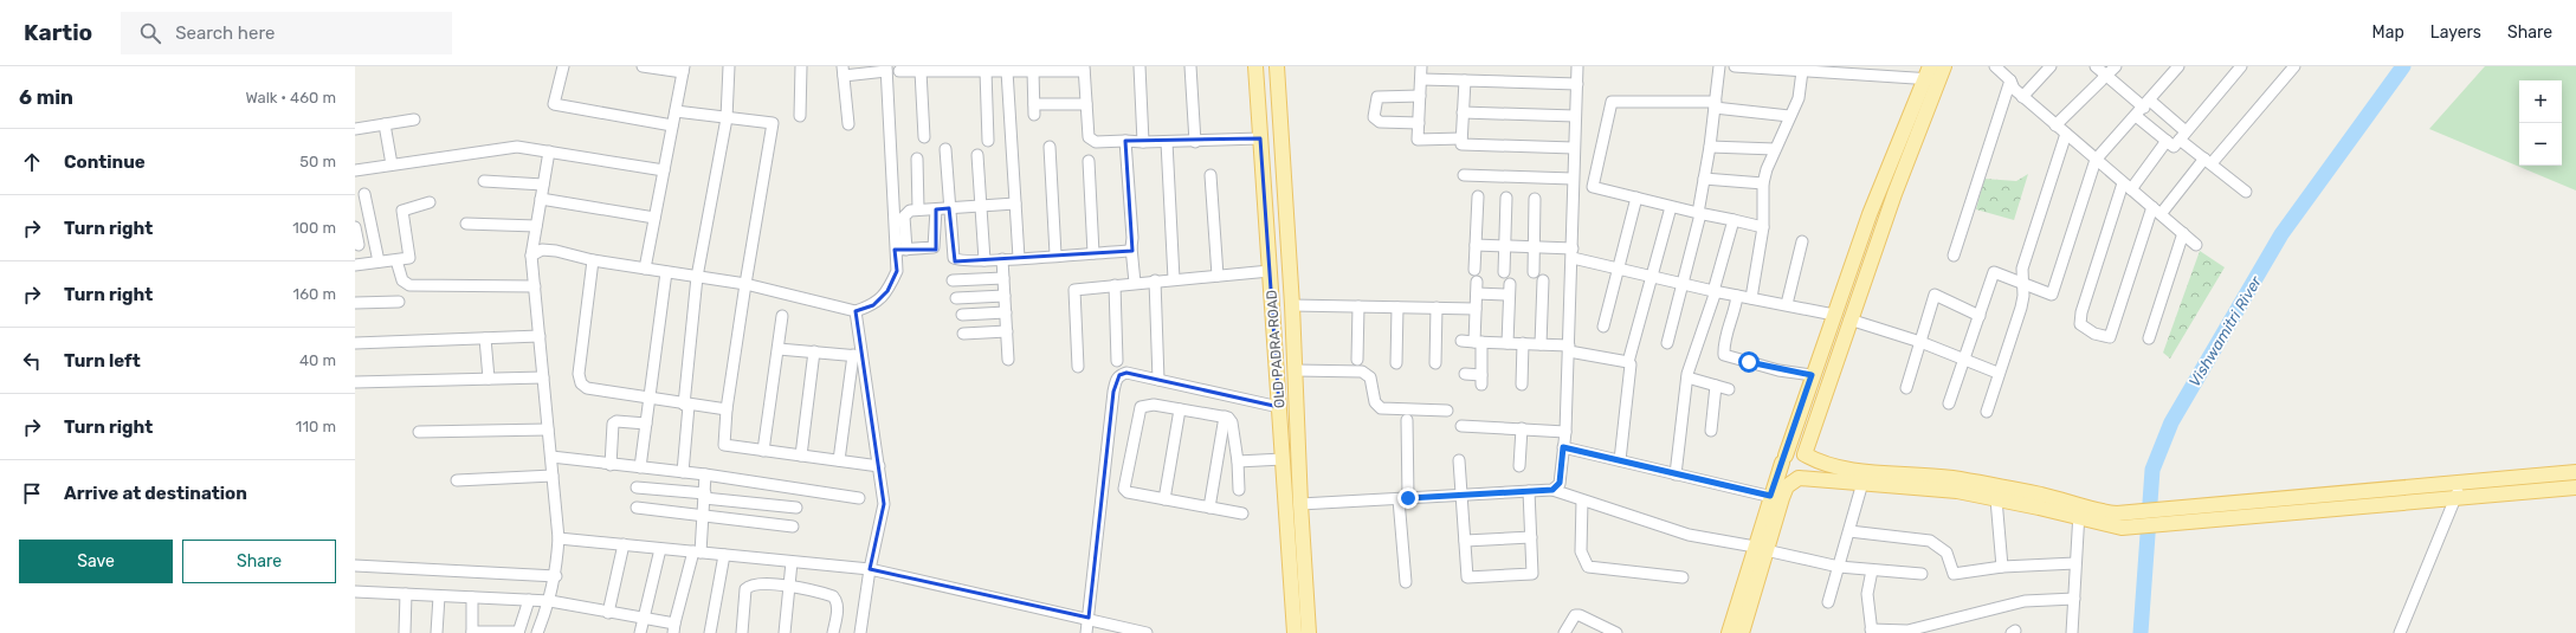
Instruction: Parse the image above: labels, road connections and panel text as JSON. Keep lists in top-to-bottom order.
{
  "streets": {
    "main road": ["OLD PADRA ROAD"]
  },
  "water": ["Vishwamitri River"],
  "page": {
    "header": "Kartio",
    "search": "Search here",
    "nav": ["Map", "Layers", "Share"],
    "heading": ["6 min", "Walk · 460 m"],
    "map_buttons": ["+", "−"],
    "list": [
      ["Continue", "50 m"],
      ["Turn right", "100 m"],
      ["Turn right", "160 m"],
      ["Turn left", "40 m"],
      ["Turn right", "110 m"],
      "Arrive at destination"
    ],
    "buttons": ["Save", "Share"]
  }
}
